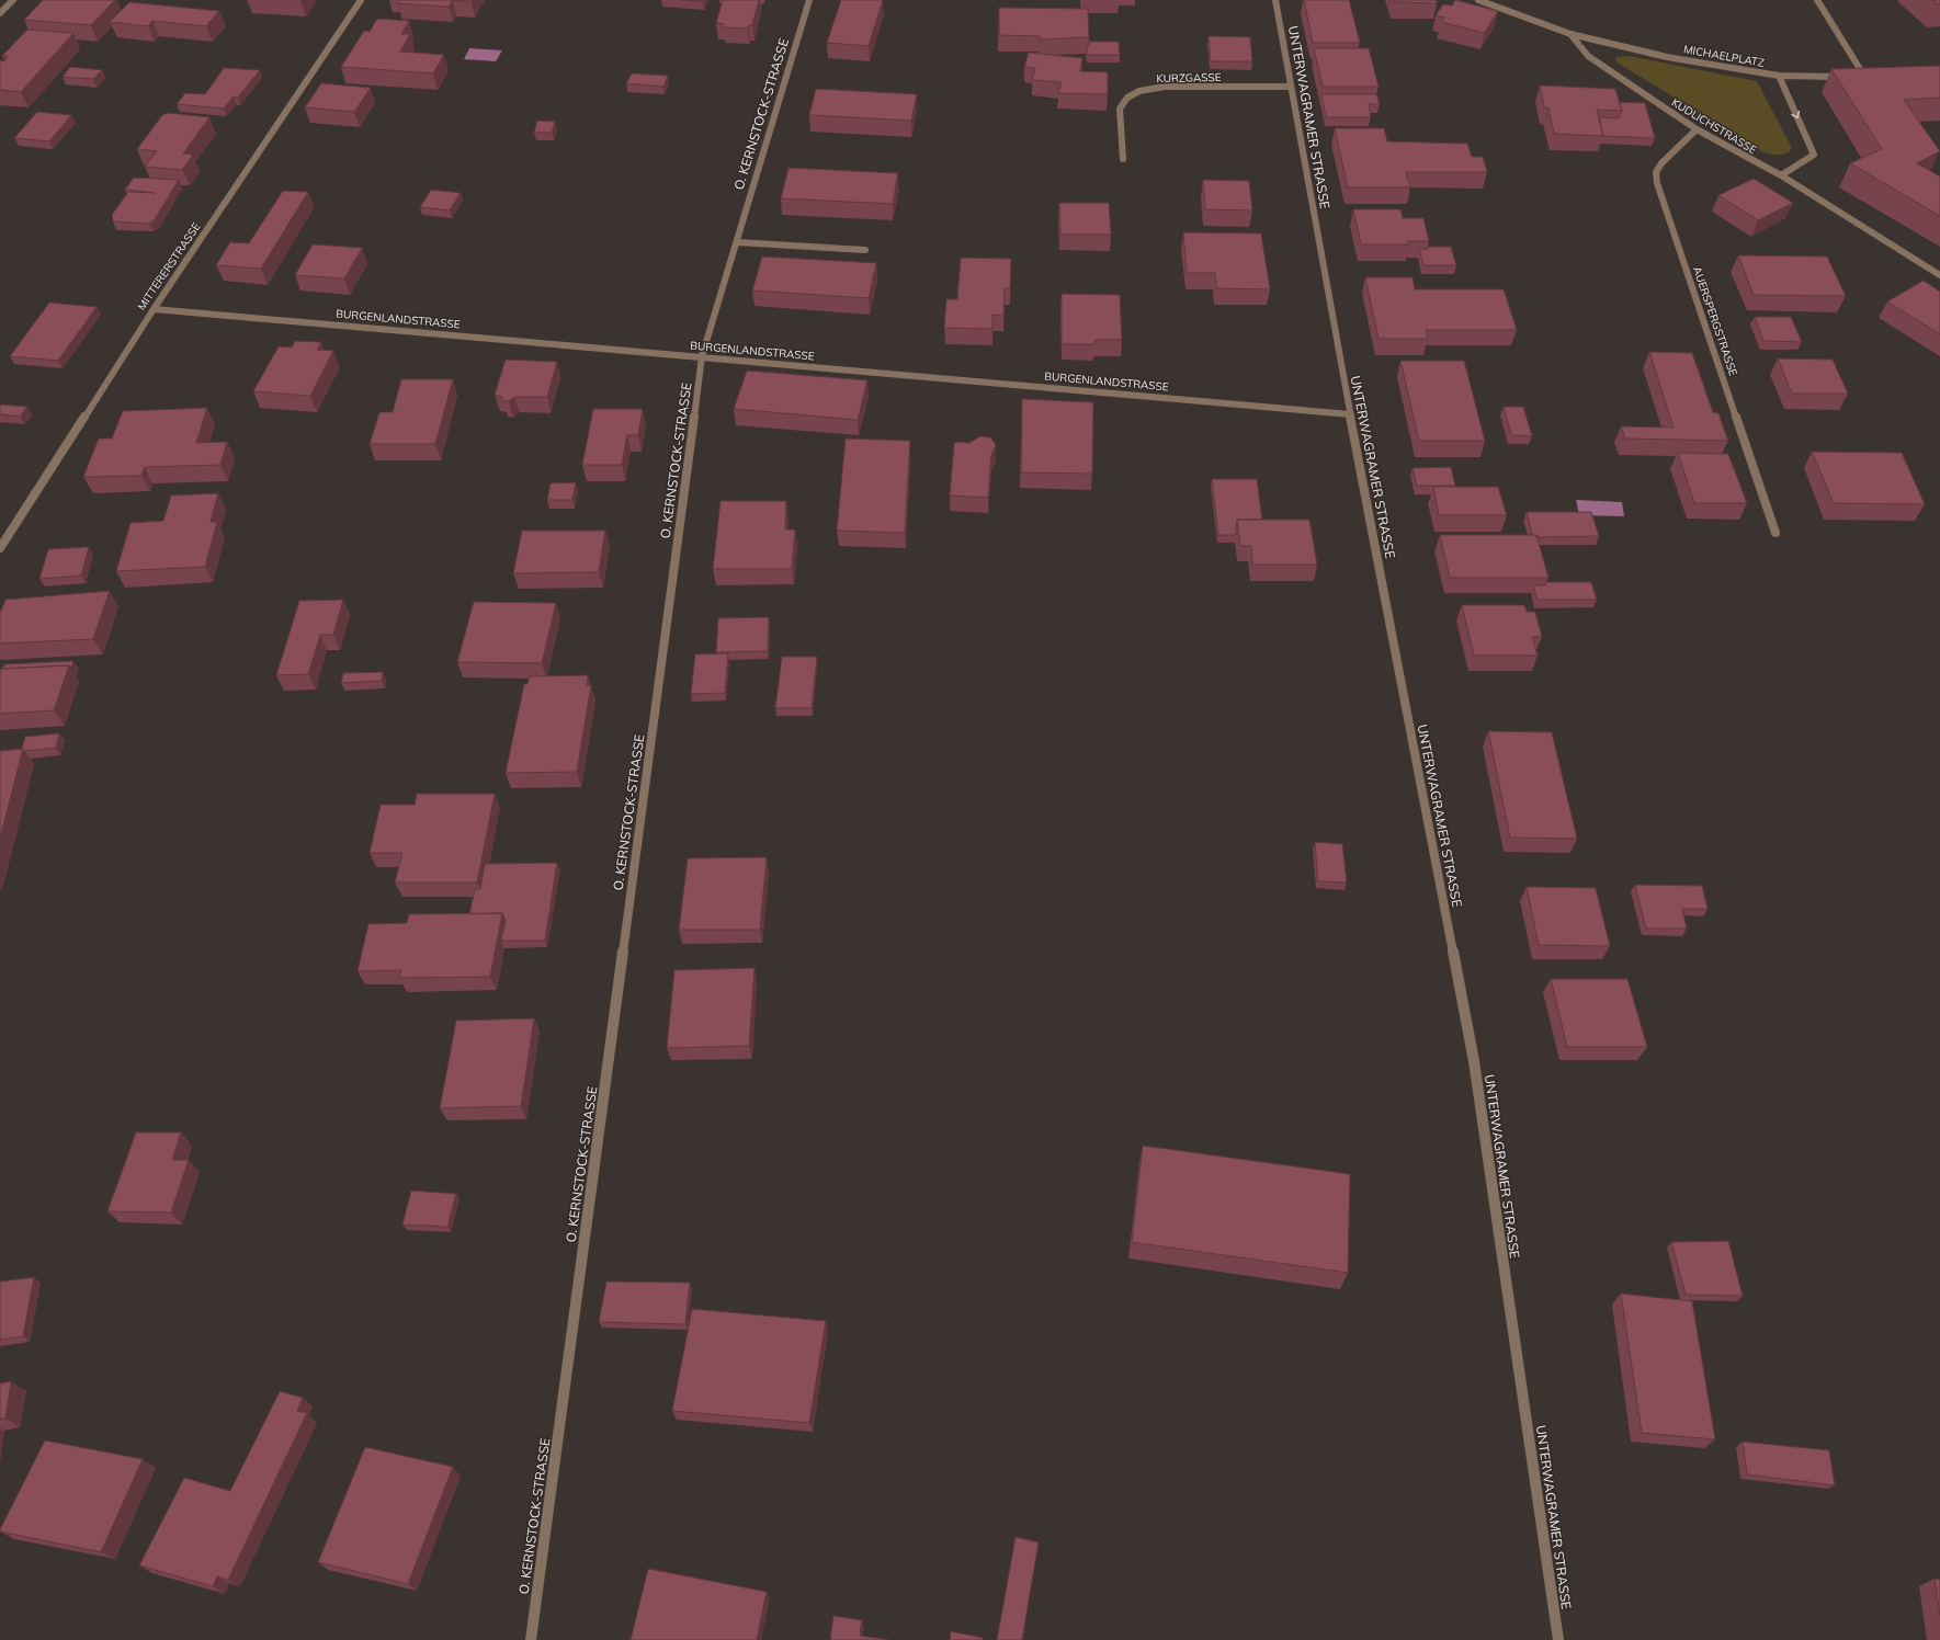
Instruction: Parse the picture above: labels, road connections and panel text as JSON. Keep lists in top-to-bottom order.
{
  "streets": {
    "street": [
      "MICHAELPLATZ",
      "KURZGASSE",
      "O. KERNSTOCK-STRASSE",
      "UNTERWAGRAMER STRASSE",
      "KUDLICHSTRASSE",
      "MITTERERSTRASSE",
      "BURGENLANDSTRASSE",
      "AUERSPERGSTRASSE"
    ]
  },
  "crossings": [
    ["MICHAELPLATZ", "KUDLICHSTRASSE"],
    ["KURZGASSE", "UNTERWAGRAMER STRASSE"],
    ["O. KERNSTOCK-STRASSE", "BURGENLANDSTRASSE"],
    ["UNTERWAGRAMER STRASSE", "BURGENLANDSTRASSE"],
    ["KUDLICHSTRASSE", "AUERSPERGSTRASSE"],
    ["MITTERERSTRASSE", "BURGENLANDSTRASSE"]
  ]
}
